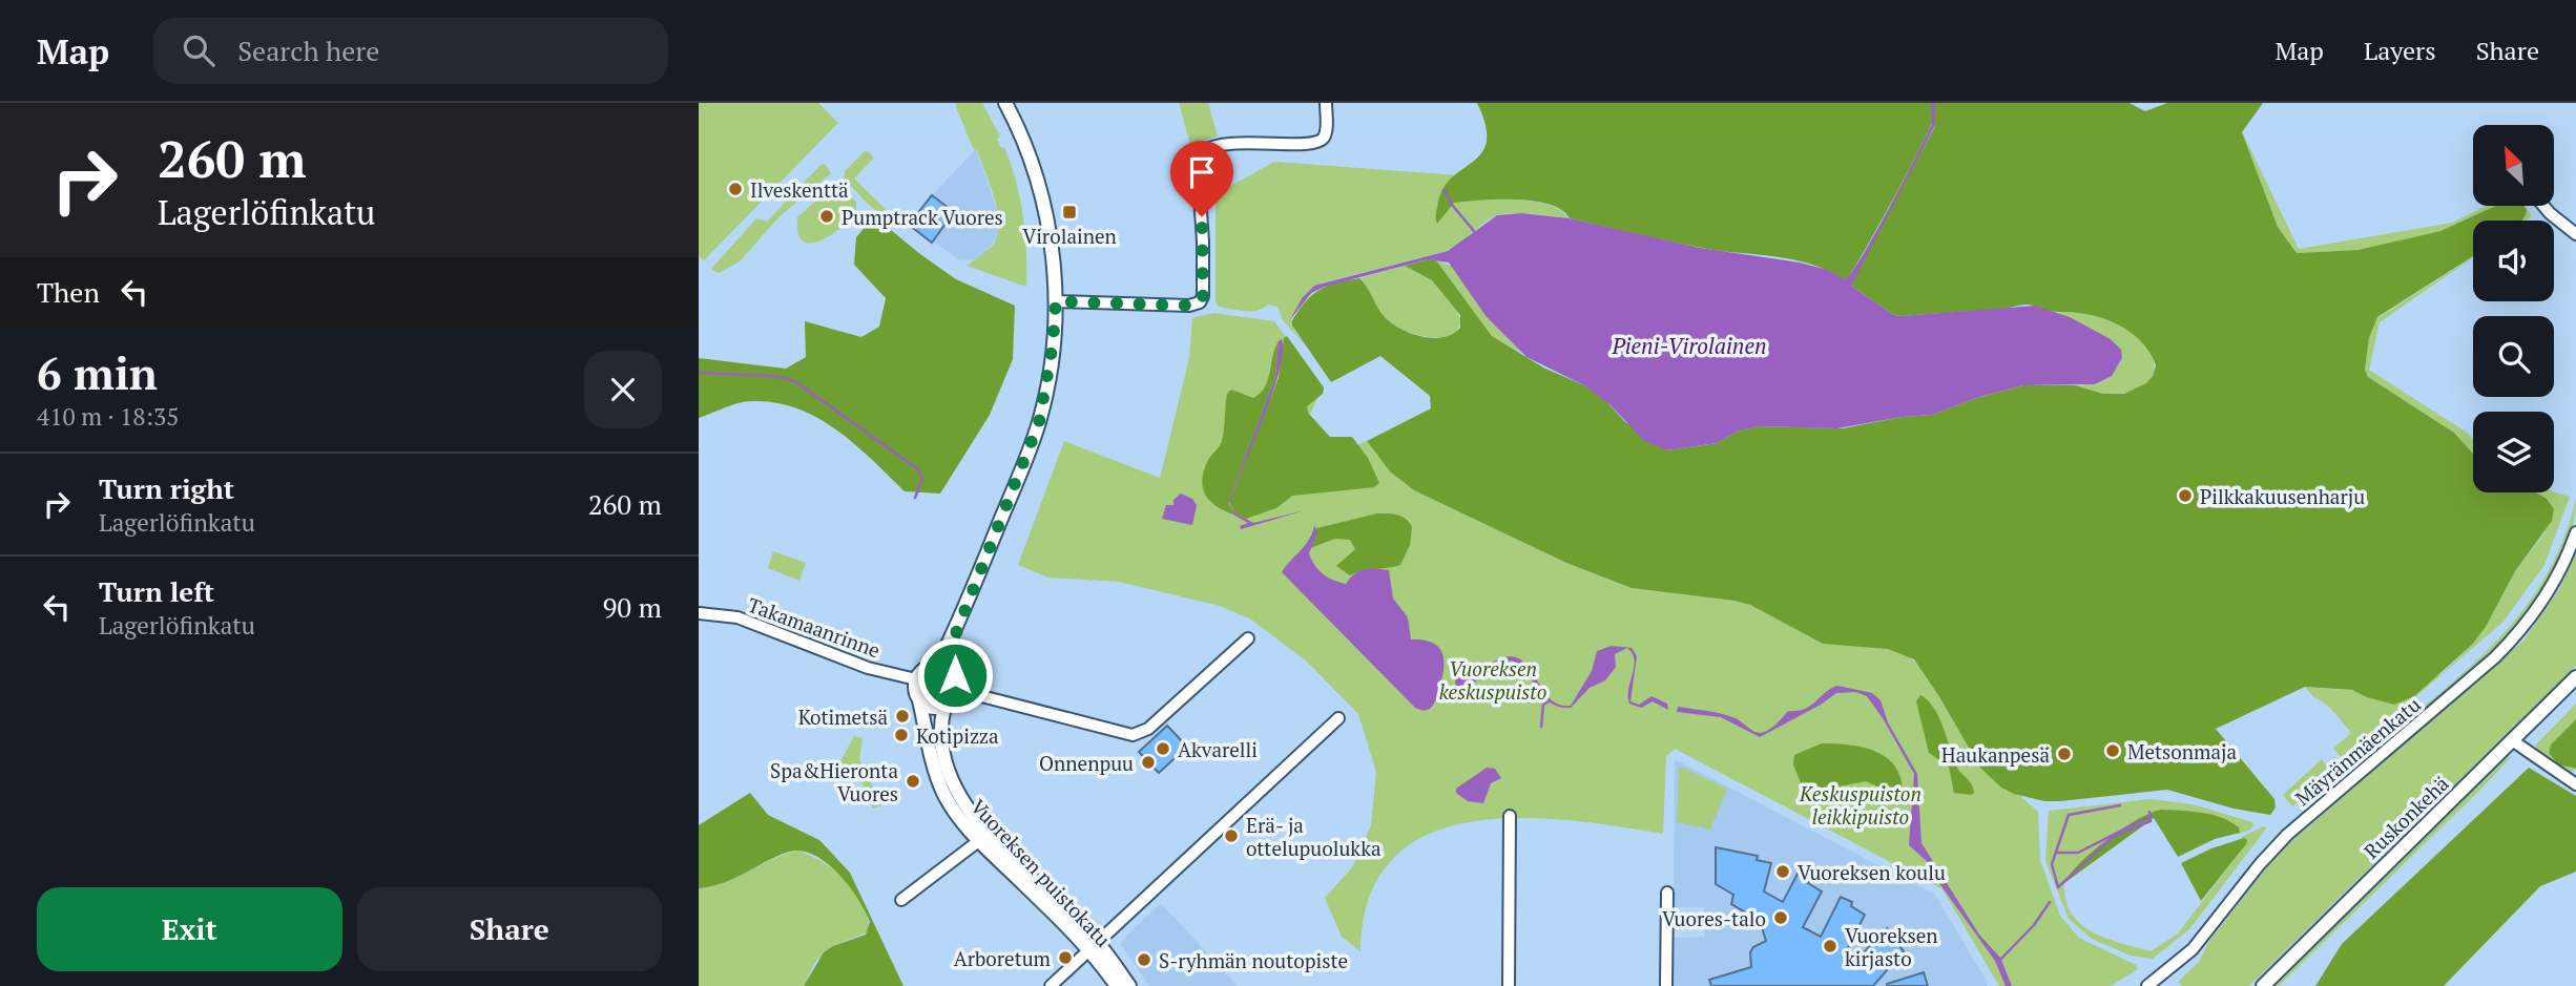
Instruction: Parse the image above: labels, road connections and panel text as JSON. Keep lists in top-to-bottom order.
{
  "streets": {
    "main road": ["Ruskonkehä", "Vuoreksen puistokatu"],
    "street": ["Takamaanrinne", "Mäyränmäenkatu"]
  },
  "crossings": [
    ["Takamaanrinne", "Vuoreksen puistokatu"]
  ],
  "water": ["Pieni-Virolainen"],
  "parks": ["Vuoreksen keskuspuisto", "Keskuspuiston leikkipuisto"],
  "places": {
    "other": [
      "Ilveskenttä",
      "Pumptrack Vuores",
      "Pilkkakuusenharju",
      "Kotimetsä",
      "Kotipizza",
      "Akvarelli",
      "Metsonmaja",
      "Haukanpesä",
      "Onnenpuu",
      "Spa&Hieronta Vuores",
      "Erä- ja ottelupuolukka",
      "Vuoreksen koulu",
      "Vuores-talo",
      "Vuoreksen kirjasto",
      "Arboretum",
      "S-ryhmän noutopiste"
    ],
    "transit": ["Virolainen"]
  },
  "north": "top left",
  "page": {
    "header": "Map",
    "search": "Search here",
    "nav": ["Map", "Layers", "Share"],
    "turn": ["260 m", "Lagerlöfinkatu"],
    "then": "Then",
    "heading": ["6 min", "410 m · 18:35"],
    "list": [
      {
        "name": "Turn right",
        "note": "Lagerlöfinkatu",
        "value": "260 m"
      },
      {
        "name": "Turn left",
        "note": "Lagerlöfinkatu",
        "value": "90 m"
      }
    ],
    "buttons": ["Exit", "Share"]
  }
}
